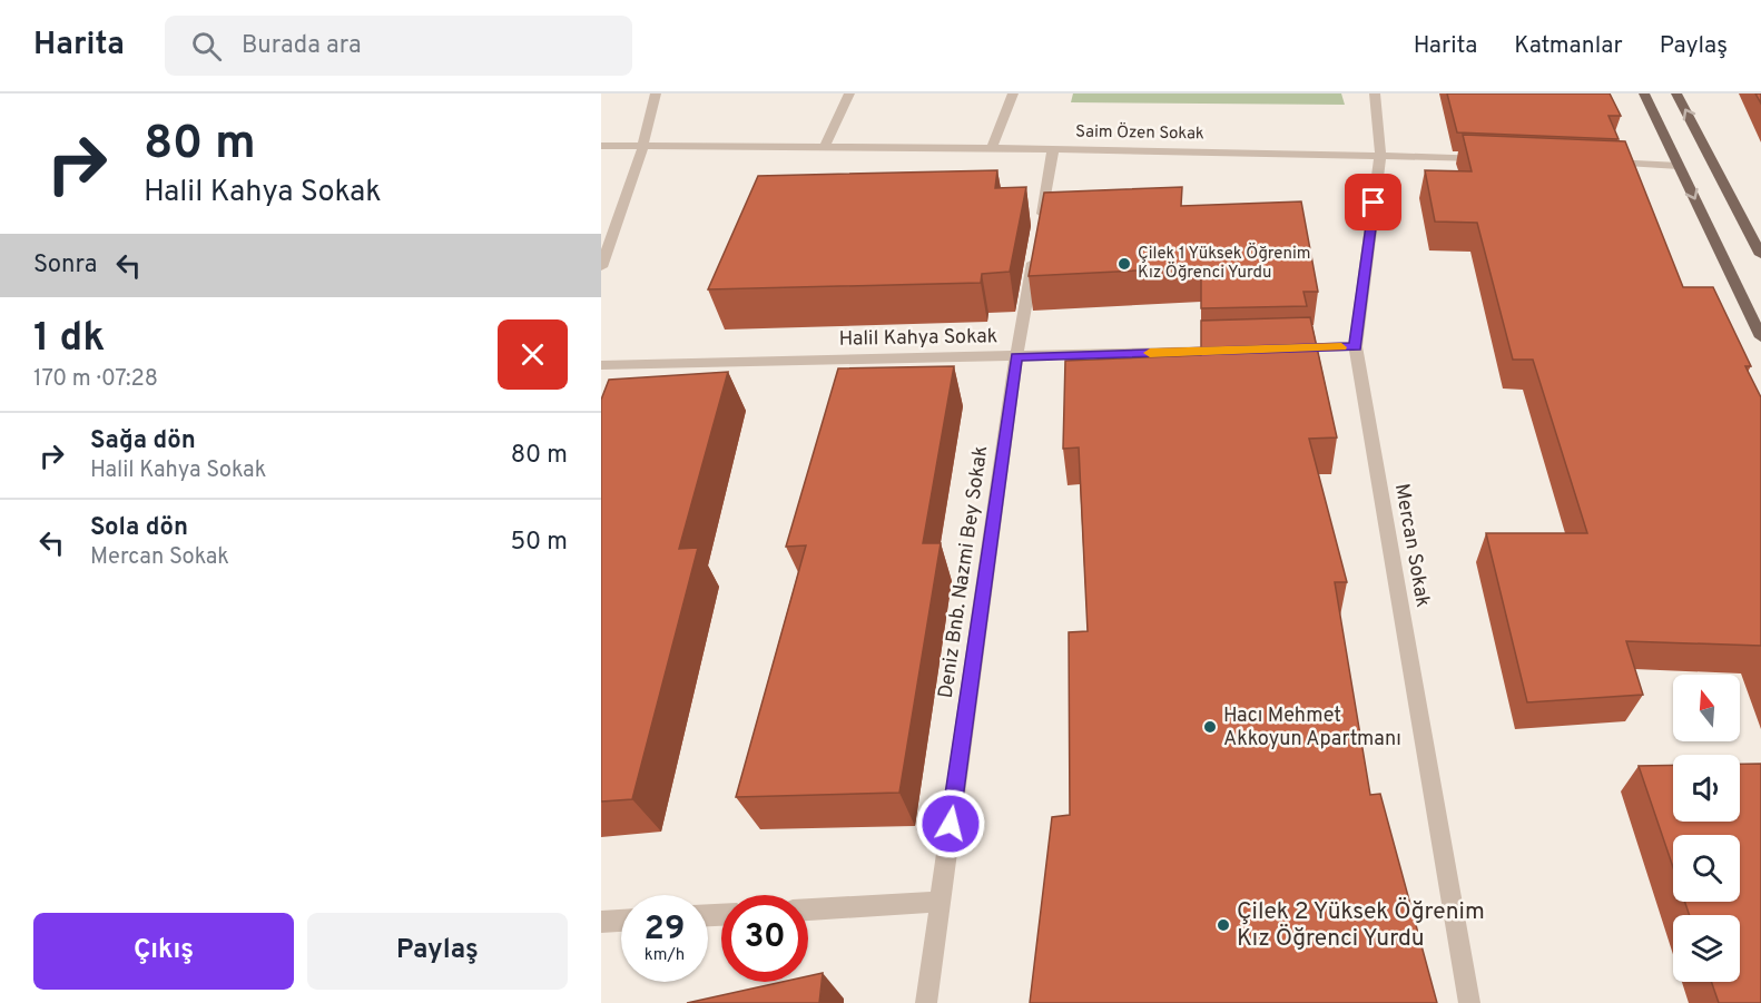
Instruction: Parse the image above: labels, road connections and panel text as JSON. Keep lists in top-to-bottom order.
{
  "streets": {
    "street": [
      "Saim Özen Sokak",
      "Halil Kahya Sokak",
      "Mercan Sokak",
      "Deniz Bnb. Nazmi Bey Sokak"
    ]
  },
  "crossings": [
    ["Saim Özen Sokak", "Mercan Sokak"],
    ["Saim Özen Sokak", "Deniz Bnb. Nazmi Bey Sokak"],
    ["Halil Kahya Sokak", "Deniz Bnb. Nazmi Bey Sokak"]
  ],
  "places": ["Çilek 1 Yüksek Öğrenim Kız Öğrenci Yurdu", "Hacı Mehmet Akkoyun Apartmanı", "Çilek 2 Yüksek Öğrenim Kız Öğrenci Yurdu"],
  "north": "top",
  "page": {
    "header": "Harita",
    "search": "Burada ara",
    "nav": ["Harita", "Katmanlar", "Paylaş"],
    "turn": ["80 m", "Halil Kahya Sokak"],
    "then": "Sonra",
    "heading": ["1 dk", "170 m · 07:28"],
    "list": [
      {
        "name": "Sağa dön",
        "note": "Halil Kahya Sokak",
        "value": "80 m"
      },
      {
        "name": "Sola dön",
        "note": "Mercan Sokak",
        "value": "50 m"
      }
    ],
    "speed": "29 km/h",
    "limit": "30",
    "buttons": ["Çıkış", "Paylaş"]
  }
}
